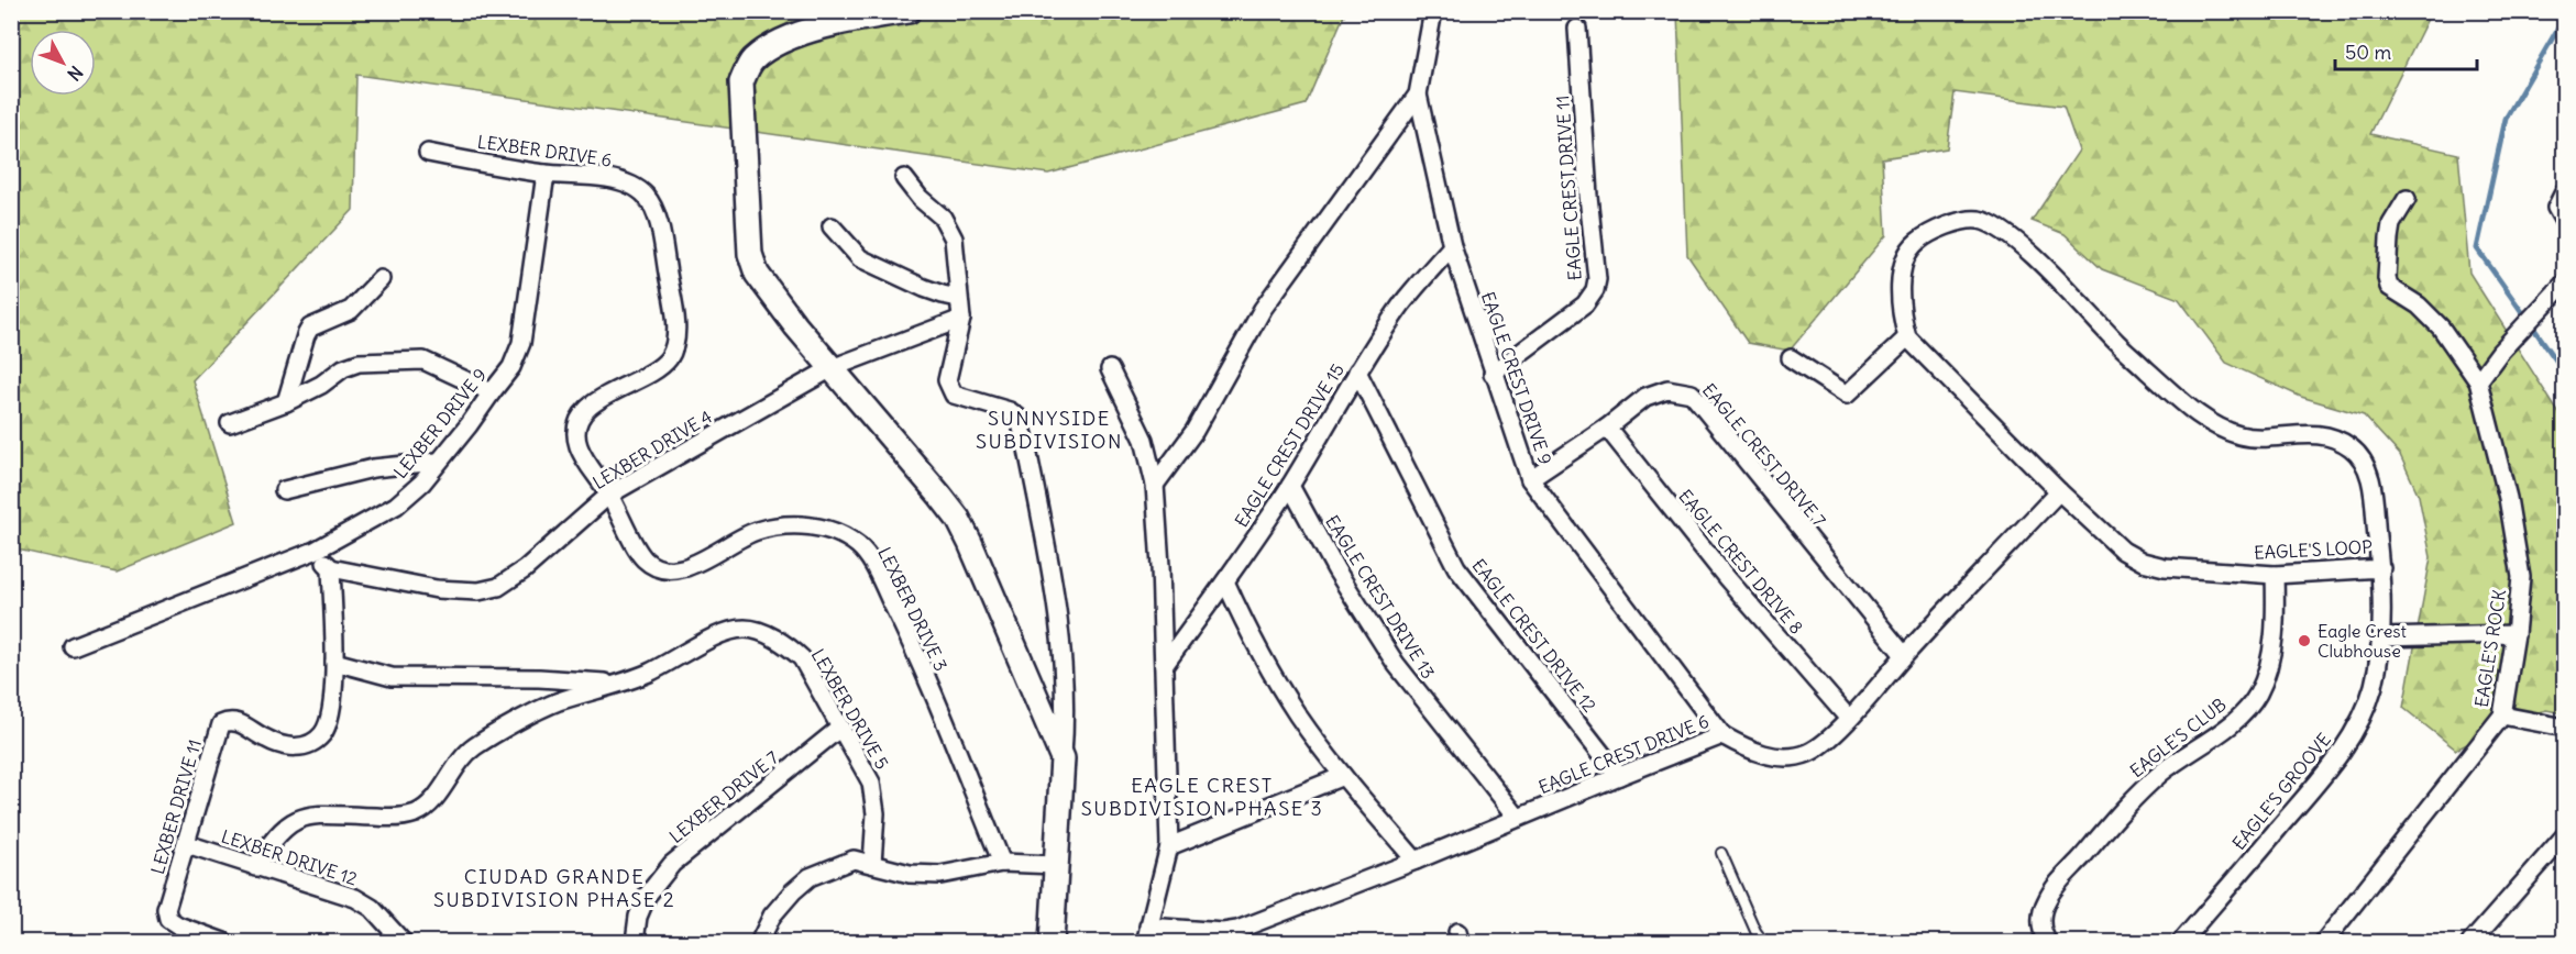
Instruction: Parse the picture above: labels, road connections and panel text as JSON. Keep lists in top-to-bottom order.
{
  "streets": {
    "street": [
      "LEXBER DRIVE 6",
      "EAGLE CREST DRIVE 11",
      "EAGLE CREST DRIVE 9",
      "LEXBER DRIVE 9",
      "EAGLE CREST DRIVE 15",
      "LEXBER DRIVE 4",
      "EAGLE CREST DRIVE 7",
      "EAGLE'S LOOP",
      "EAGLE CREST DRIVE 8",
      "EAGLE CREST DRIVE 13",
      "LEXBER DRIVE 3",
      "EAGLE CREST DRIVE 12",
      "EAGLE'S ROCK",
      "LEXBER DRIVE 5",
      "EAGLE'S CLUB",
      "EAGLE CREST DRIVE 6",
      "EAGLE'S GROOVE",
      "LEXBER DRIVE 7",
      "LEXBER DRIVE 11",
      "LEXBER DRIVE 12"
    ]
  },
  "crossings": [
    ["LEXBER DRIVE 6", "LEXBER DRIVE 9"],
    ["LEXBER DRIVE 6", "LEXBER DRIVE 4"],
    ["LEXBER DRIVE 6", "LEXBER DRIVE 3"],
    ["EAGLE CREST DRIVE 11", "EAGLE CREST DRIVE 9"],
    ["EAGLE CREST DRIVE 9", "EAGLE CREST DRIVE 15"],
    ["EAGLE CREST DRIVE 9", "EAGLE CREST DRIVE 7"],
    ["EAGLE CREST DRIVE 9", "EAGLE CREST DRIVE 6"],
    ["EAGLE CREST DRIVE 15", "EAGLE CREST DRIVE 13"],
    ["EAGLE CREST DRIVE 15", "EAGLE CREST DRIVE 12"],
    ["LEXBER DRIVE 4", "LEXBER DRIVE 3"],
    ["LEXBER DRIVE 4", "LEXBER DRIVE 11"],
    ["EAGLE CREST DRIVE 7", "EAGLE CREST DRIVE 8"],
    ["EAGLE CREST DRIVE 7", "EAGLE CREST DRIVE 6"],
    ["EAGLE'S LOOP", "EAGLE'S CLUB"],
    ["EAGLE'S LOOP", "EAGLE CREST DRIVE 6"],
    ["EAGLE'S LOOP", "EAGLE'S GROOVE"],
    ["EAGLE CREST DRIVE 8", "EAGLE CREST DRIVE 6"],
    ["EAGLE CREST DRIVE 13", "EAGLE CREST DRIVE 6"],
    ["EAGLE CREST DRIVE 12", "EAGLE CREST DRIVE 6"],
    ["LEXBER DRIVE 5", "LEXBER DRIVE 7"],
    ["LEXBER DRIVE 5", "LEXBER DRIVE 11"],
    ["LEXBER DRIVE 5", "LEXBER DRIVE 12"],
    ["LEXBER DRIVE 11", "LEXBER DRIVE 12"]
  ],
  "districts": ["SUNNYSIDE SUBDIVISION", "EAGLE CREST SUBDIVISION PHASE 3", "CIUDAD GRANDE SUBDIVISION PHASE 2"],
  "places": ["Eagle Crest Clubhouse"],
  "scale_bar": "50 m",
  "north": "bottom right"
}
